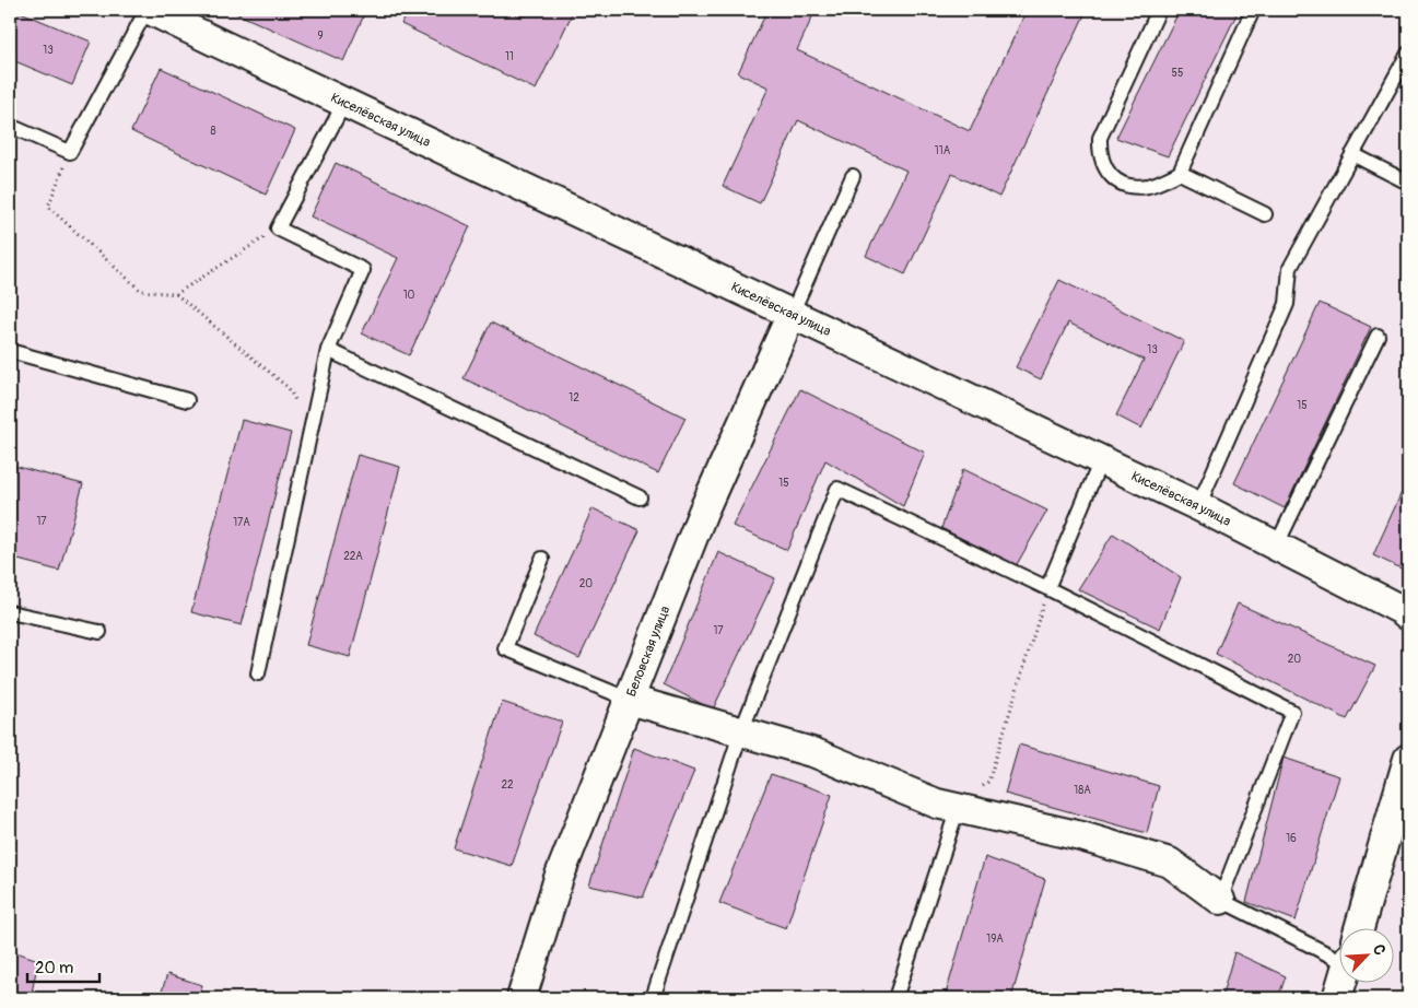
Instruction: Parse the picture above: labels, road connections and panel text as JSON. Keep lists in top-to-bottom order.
{
  "streets": {
    "street": ["Киселёвская улица", "Беловская улица"]
  },
  "crossings": [
    ["Киселёвская улица", "Беловская улица"]
  ],
  "house_numbers": [
    "9",
    "13",
    "11",
    "55",
    "8",
    "11А",
    "10",
    "13",
    "12",
    "15",
    "15",
    "17",
    "17А",
    "22А",
    "20",
    "17",
    "20",
    "22",
    "18А",
    "16",
    "19А"
  ],
  "scale_bar": "20 m",
  "north": "top right"
}
